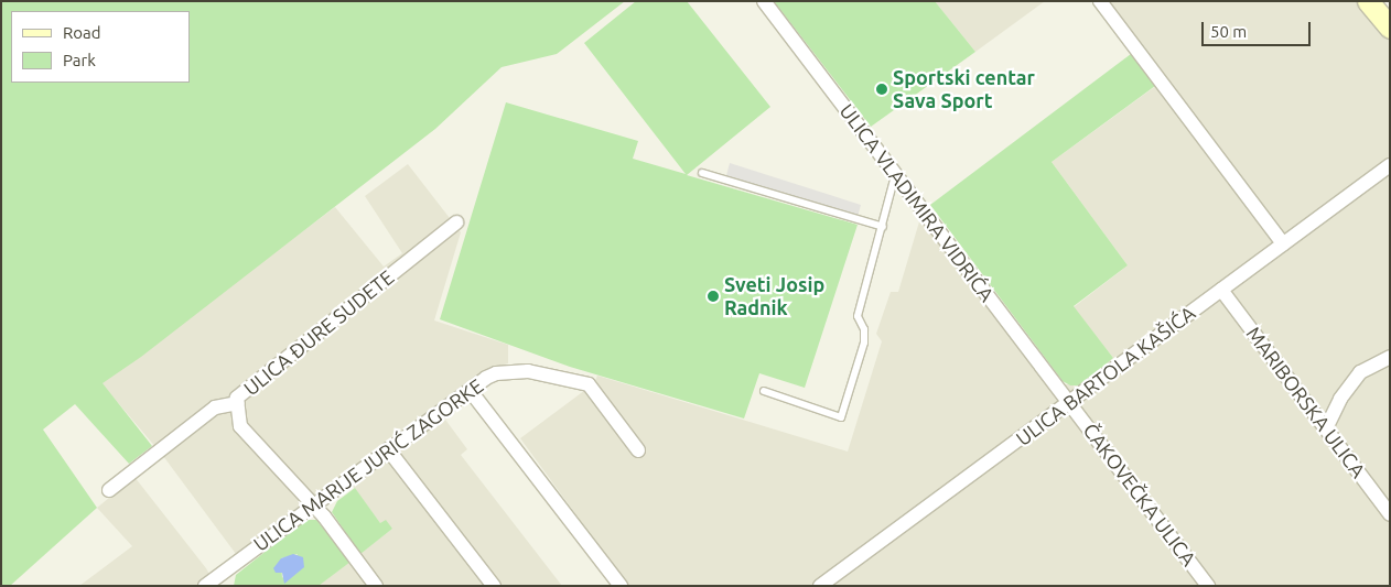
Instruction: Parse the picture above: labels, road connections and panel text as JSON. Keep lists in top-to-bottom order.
{
  "streets": {
    "street": [
      "ULICA VLADIMIRA VIDRIĆA",
      "ULICA ĐURE SUDETE",
      "ULICA BARTOLA KAŠIĆA",
      "MARIBORSKA ULICA",
      "ULICA MARIJE JURIĆ ZAGORKE",
      "ČAKOVEČKA ULICA"
    ]
  },
  "crossings": [
    ["ULICA VLADIMIRA VIDRIĆA", "ULICA BARTOLA KAŠIĆA"],
    ["ULICA VLADIMIRA VIDRIĆA", "ČAKOVEČKA ULICA"],
    ["ULICA ĐURE SUDETE", "ULICA MARIJE JURIĆ ZAGORKE"],
    ["ULICA BARTOLA KAŠIĆA", "MARIBORSKA ULICA"],
    ["ULICA BARTOLA KAŠIĆA", "ČAKOVEČKA ULICA"]
  ],
  "places": ["Sportski centar Sava Sport", "Sveti Josip Radnik"],
  "legend": ["Road", "Park"],
  "scale_bar": "50 m"
}
